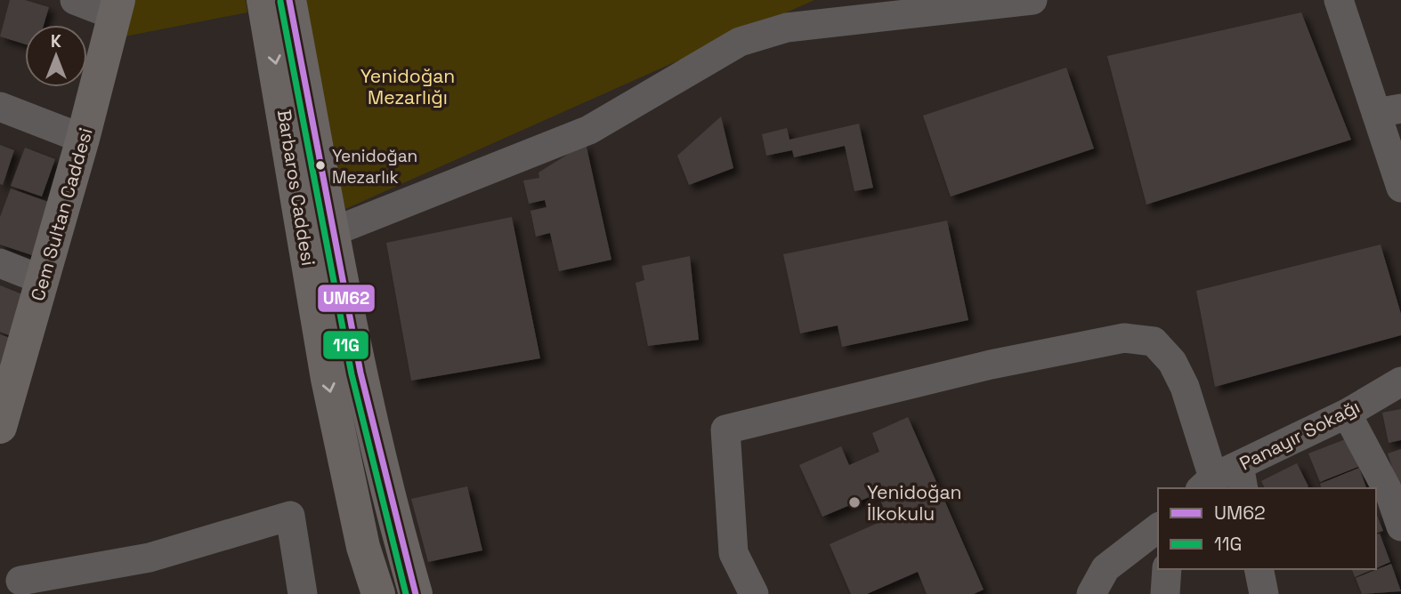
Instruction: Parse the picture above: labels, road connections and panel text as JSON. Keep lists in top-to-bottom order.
{
  "streets": {
    "main road": ["Barbaros Caddesi", "Cem Sultan Caddesi"],
    "street": ["Panayır Sokağı"]
  },
  "parks": ["Yenidoğan Mezarlığı"],
  "places": ["Yenidoğan Mezarlık", "Yenidoğan İlkokulu"],
  "lines": ["transit line UM62", "transit line 11G"],
  "legend": ["UM62", "11G"],
  "north": "top"
}
